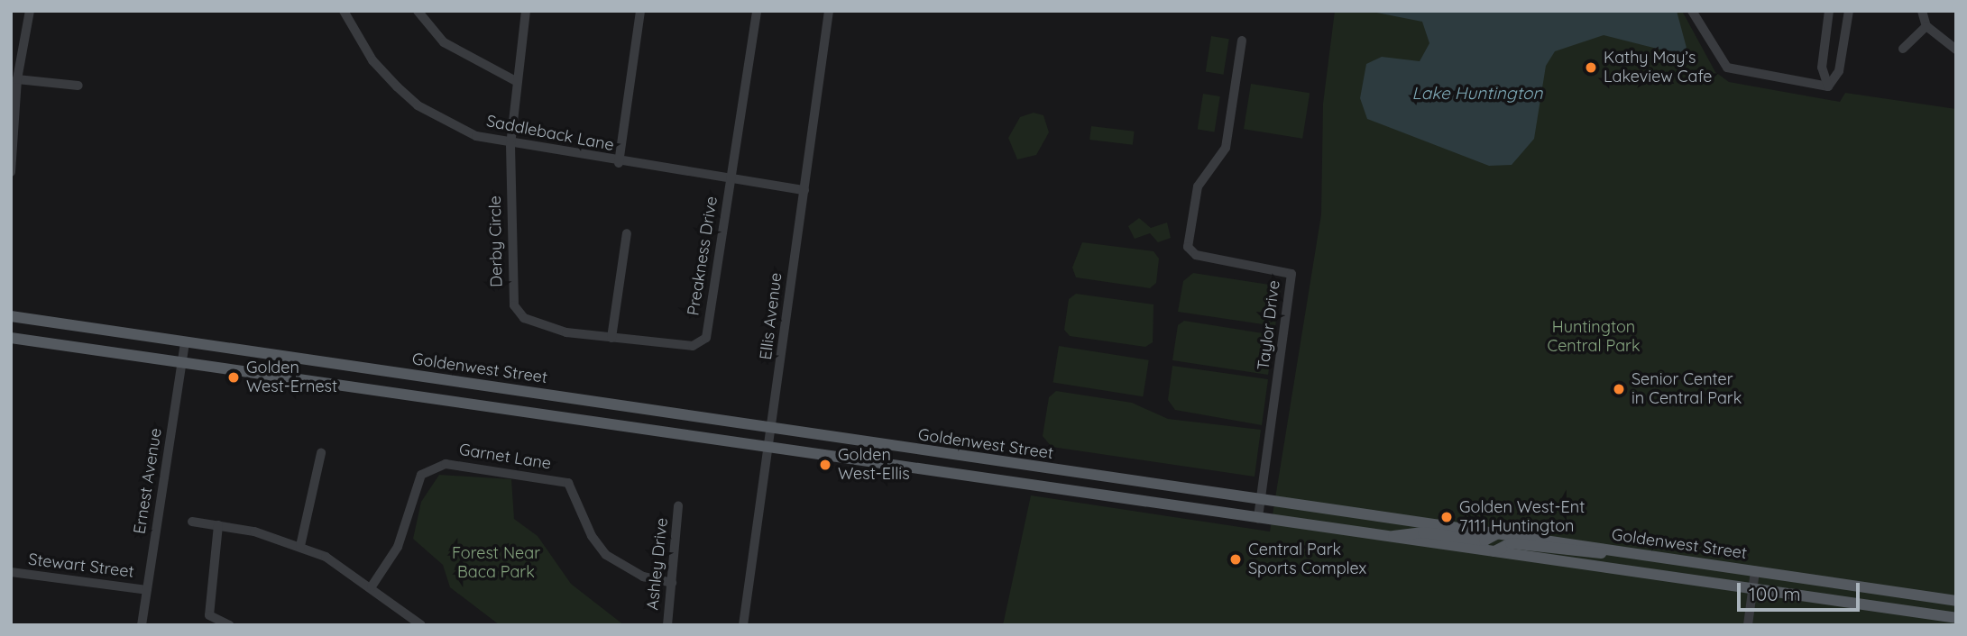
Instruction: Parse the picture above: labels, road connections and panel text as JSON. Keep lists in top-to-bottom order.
{
  "streets": {
    "main road": ["Goldenwest Street"],
    "street": [
      "Saddleback Lane",
      "Derby Circle",
      "Preakness Drive",
      "Ellis Avenue",
      "Taylor Drive",
      "Garnet Lane",
      "Ernest Avenue",
      "Ashley Drive",
      "Stewart Street"
    ]
  },
  "crossings": [
    ["Saddleback Lane", "Derby Circle"],
    ["Saddleback Lane", "Preakness Drive"],
    ["Saddleback Lane", "Ellis Avenue"],
    ["Derby Circle", "Preakness Drive"],
    ["Ellis Avenue", "Goldenwest Street"],
    ["Taylor Drive", "Goldenwest Street"],
    ["Goldenwest Street", "Ernest Avenue"],
    ["Garnet Lane", "Ashley Drive"],
    ["Ernest Avenue", "Stewart Street"]
  ],
  "water": ["Lake Huntington"],
  "parks": ["Huntington Central Park", "Forest Near Baca Park"],
  "places": [
    "Kathy May’s Lakeview Cafe",
    "Golden West-Ernest",
    "Senior Center in Central Park",
    "Golden West-Ellis",
    "Golden West-Ent 7111 Huntington",
    "Central Park Sports Complex"
  ],
  "scale_bar": "100 m"
}
